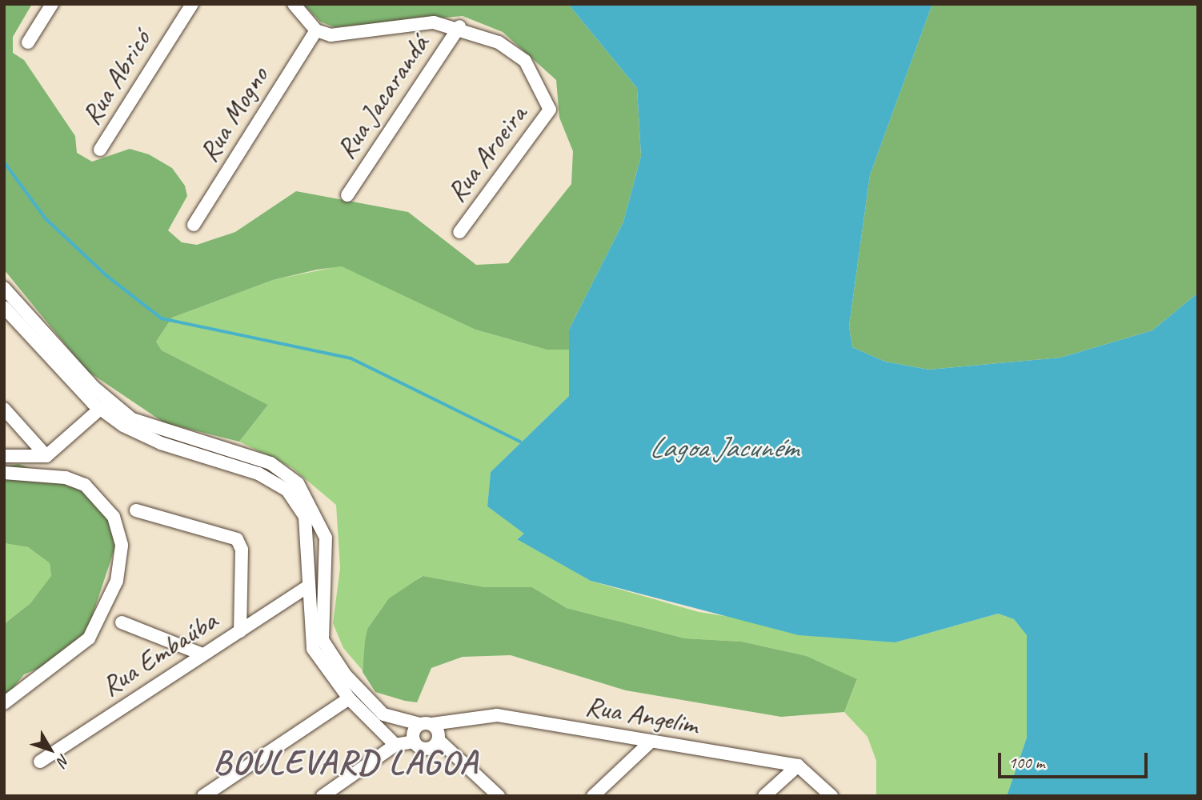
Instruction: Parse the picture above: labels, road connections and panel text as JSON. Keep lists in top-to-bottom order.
{
  "streets": {
    "street": [
      "Rua Abricó",
      "Rua Jacarandá",
      "Rua Mogno",
      "Rua Aroeira",
      "Rua Embaúba",
      "Rua Angelim"
    ]
  },
  "crossings": [
    ["Rua Jacarandá", "Rua Aroeira"]
  ],
  "districts": ["BOULEVARD LAGOA"],
  "water": ["Lagoa Jacuném"],
  "scale_bar": "100 m",
  "north": "bottom right"
}
